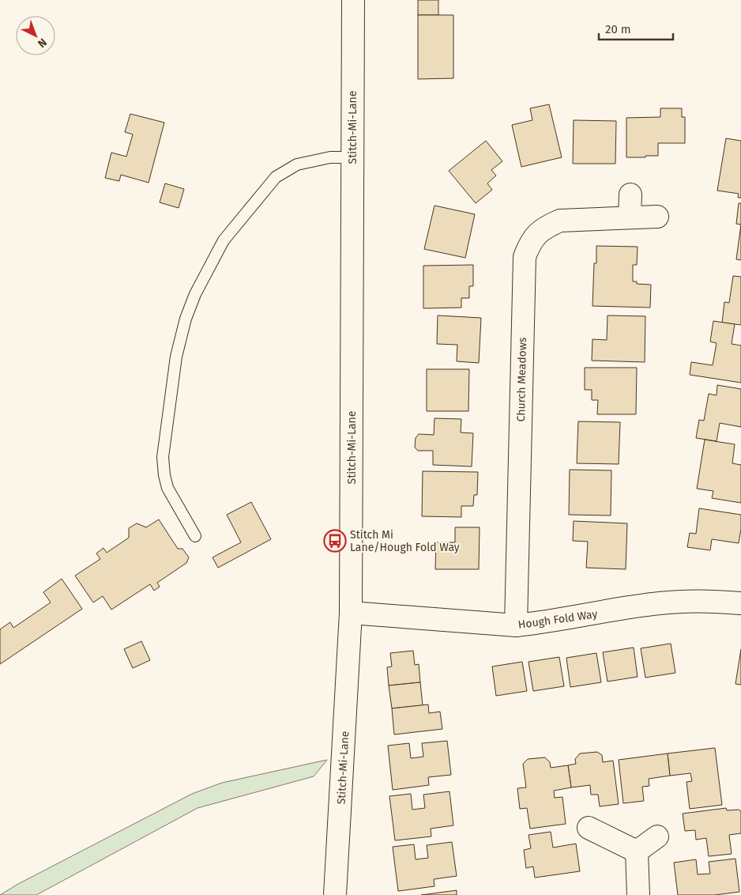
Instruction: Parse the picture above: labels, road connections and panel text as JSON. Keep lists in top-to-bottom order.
{
  "streets": {
    "street": ["Stitch-Mi-Lane", "Church Meadows", "Hough Fold Way"]
  },
  "crossings": [
    ["Stitch-Mi-Lane", "Hough Fold Way"],
    ["Church Meadows", "Hough Fold Way"]
  ],
  "places": {
    "bus stop": ["Stitch Mi Lane/Hough Fold Way"]
  },
  "scale_bar": "20 m",
  "north": "bottom right"
}
